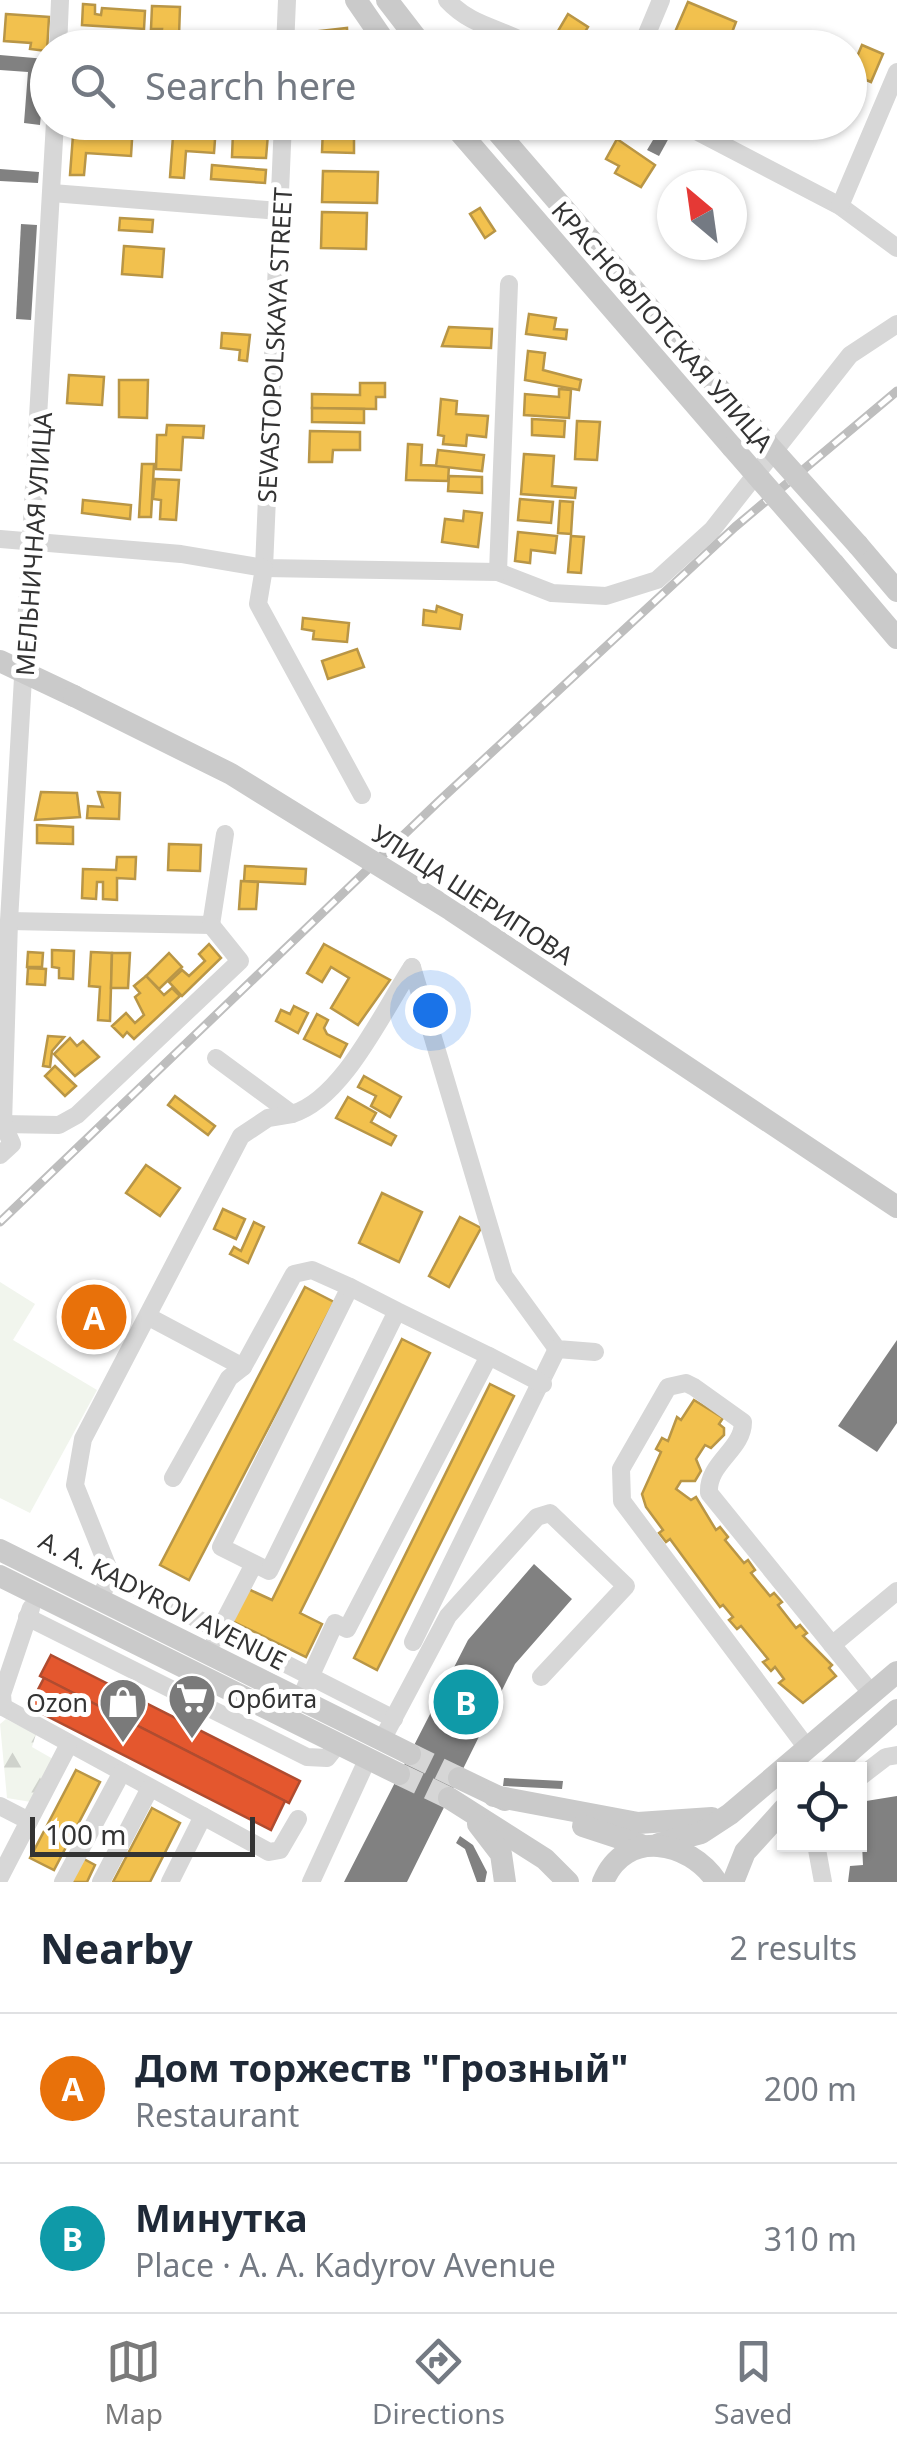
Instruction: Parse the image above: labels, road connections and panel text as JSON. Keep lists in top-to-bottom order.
{
  "streets": {
    "main road": ["КРАСНОФЛОТСКАЯ УЛИЦА", "УЛИЦА ШЕРИПОВА", "A. A. KADYROV AVENUE"],
    "street": ["SEVASTOPOLSKAYA STREET", "МЕЛЬНИЧНАЯ УЛИЦА"]
  },
  "crossings": [
    ["SEVASTOPOLSKAYA STREET", "УЛИЦА ШЕРИПОВА"],
    ["МЕЛЬНИЧНАЯ УЛИЦА", "УЛИЦА ШЕРИПОВА"]
  ],
  "places": {
    "supermarket": ["Орбита"],
    "shop": ["Ozon"]
  },
  "scale_bar": "100 m",
  "north": "top left",
  "page": {
    "search": "Search here",
    "pins": ["A", "B"],
    "scale": "100 m",
    "heading": ["Nearby", "2 results"],
    "list": [
      {
        "mark": "A",
        "name": "Дом торжеств \"Грозный\"",
        "note": "Restaurant",
        "value": "200 m"
      },
      {
        "mark": "B",
        "name": "Минутка",
        "note": "Place · A. A. Kadyrov Avenue",
        "value": "310 m"
      }
    ],
    "nav": ["Map", "Directions", "Saved"]
  }
}
